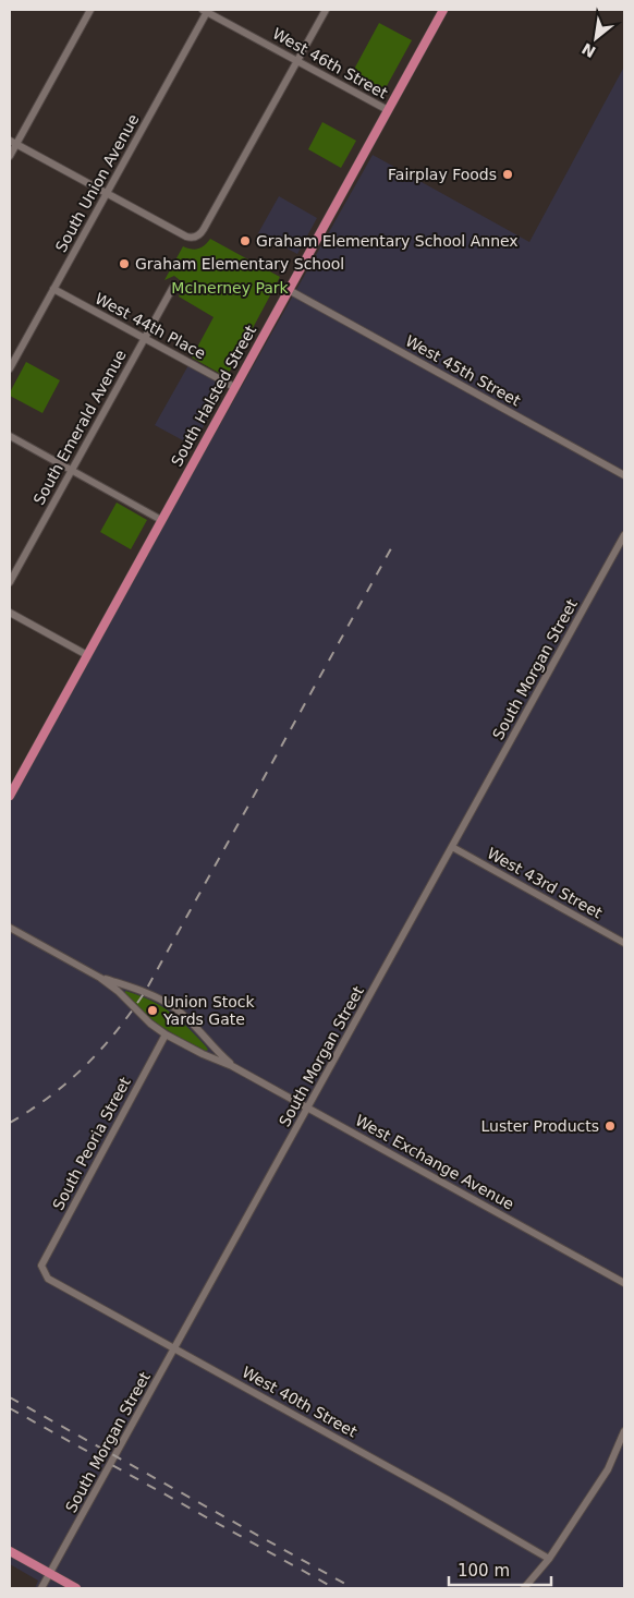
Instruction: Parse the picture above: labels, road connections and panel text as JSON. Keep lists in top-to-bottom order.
{
  "streets": {
    "main road": ["South Halsted Street"],
    "street": [
      "West 46th Street",
      "South Union Avenue",
      "West 44th Place",
      "West 45th Street",
      "South Emerald Avenue",
      "South Morgan Street",
      "West 43rd Street",
      "South Peoria Street",
      "West Exchange Avenue",
      "West 40th Street"
    ]
  },
  "crossings": [
    ["West 46th Street", "South Union Avenue"],
    ["West 46th Street", "South Halsted Street"],
    ["South Union Avenue", "West 44th Place"],
    ["West 44th Place", "South Halsted Street"],
    ["West 44th Place", "South Emerald Avenue"],
    ["West 45th Street", "South Halsted Street"],
    ["South Morgan Street", "West 43rd Street"],
    ["South Morgan Street", "West Exchange Avenue"],
    ["South Morgan Street", "West 40th Street"],
    ["South Peoria Street", "West Exchange Avenue"],
    ["South Peoria Street", "West 40th Street"]
  ],
  "parks": ["McInerney Park"],
  "places": [
    "Fairplay Foods",
    "Graham Elementary School Annex",
    "Graham Elementary School",
    "Union Stock Yards Gate",
    "Luster Products"
  ],
  "scale_bar": "100 m",
  "north": "bottom left"
}
